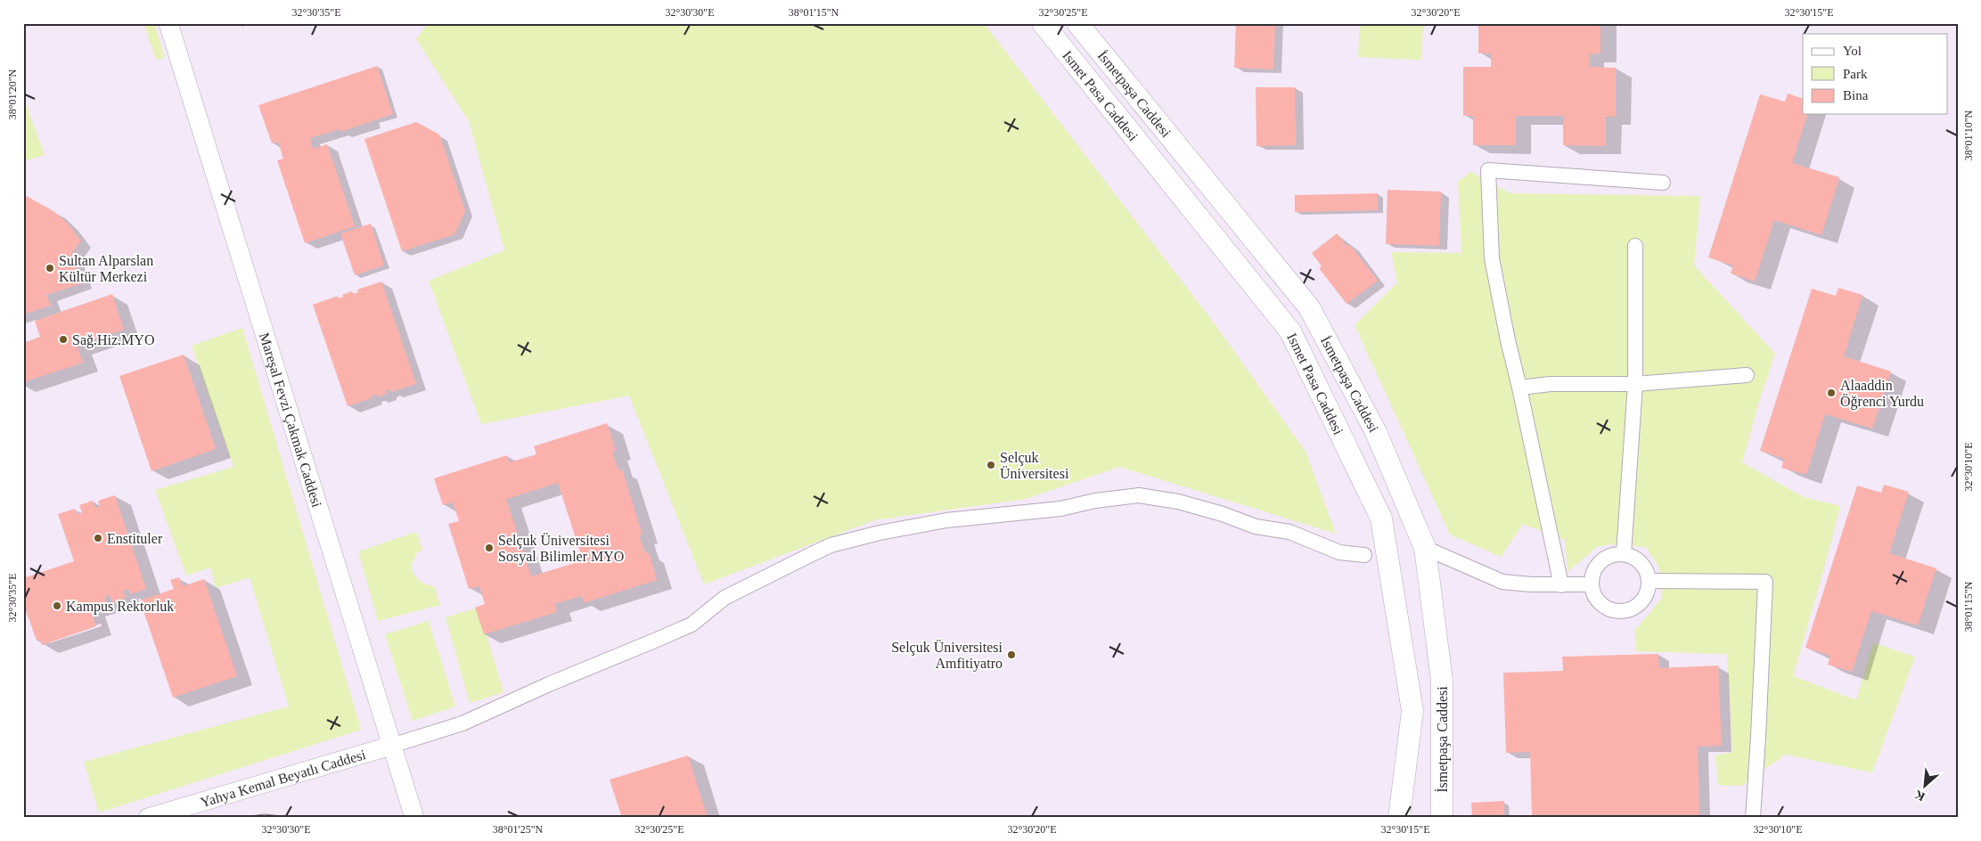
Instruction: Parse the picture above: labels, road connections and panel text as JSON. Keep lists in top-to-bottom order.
{
  "streets": {
    "main road": ["İsmetpaşa Caddesi", "Ismet Pasa Caddesi"],
    "street": ["Mareşal Fevzi Çakmak Caddesi", "Yahya Kemal Beyatlı Caddesi"]
  },
  "crossings": [
    ["Mareşal Fevzi Çakmak Caddesi", "Yahya Kemal Beyatlı Caddesi"]
  ],
  "places": [
    "Sultan Alparslan Kültür Merkezi",
    "Sağ.Hiz.MYO",
    "Alaaddin Öğrenci Yurdu",
    "Selçuk Üniversitesi",
    "Enstituler",
    "Selçuk Üniversitesi Sosyal Bilimler MYO",
    "Kampus Rektorluk",
    "Selçuk Üniversitesi Amfitiyatro"
  ],
  "legend": ["Yol", "Park", "Bina"],
  "north": "bottom left",
  "coordinates": [
    "32°30'35\"E",
    "32°30'30\"E",
    "38°01'15\"N",
    "32°30'25\"E",
    "32°30'20\"E",
    "32°30'15\"E",
    "38°01'20\"N",
    "38°01'10\"N",
    "32°30'10\"E",
    "38°01'25\"N"
  ]
}
